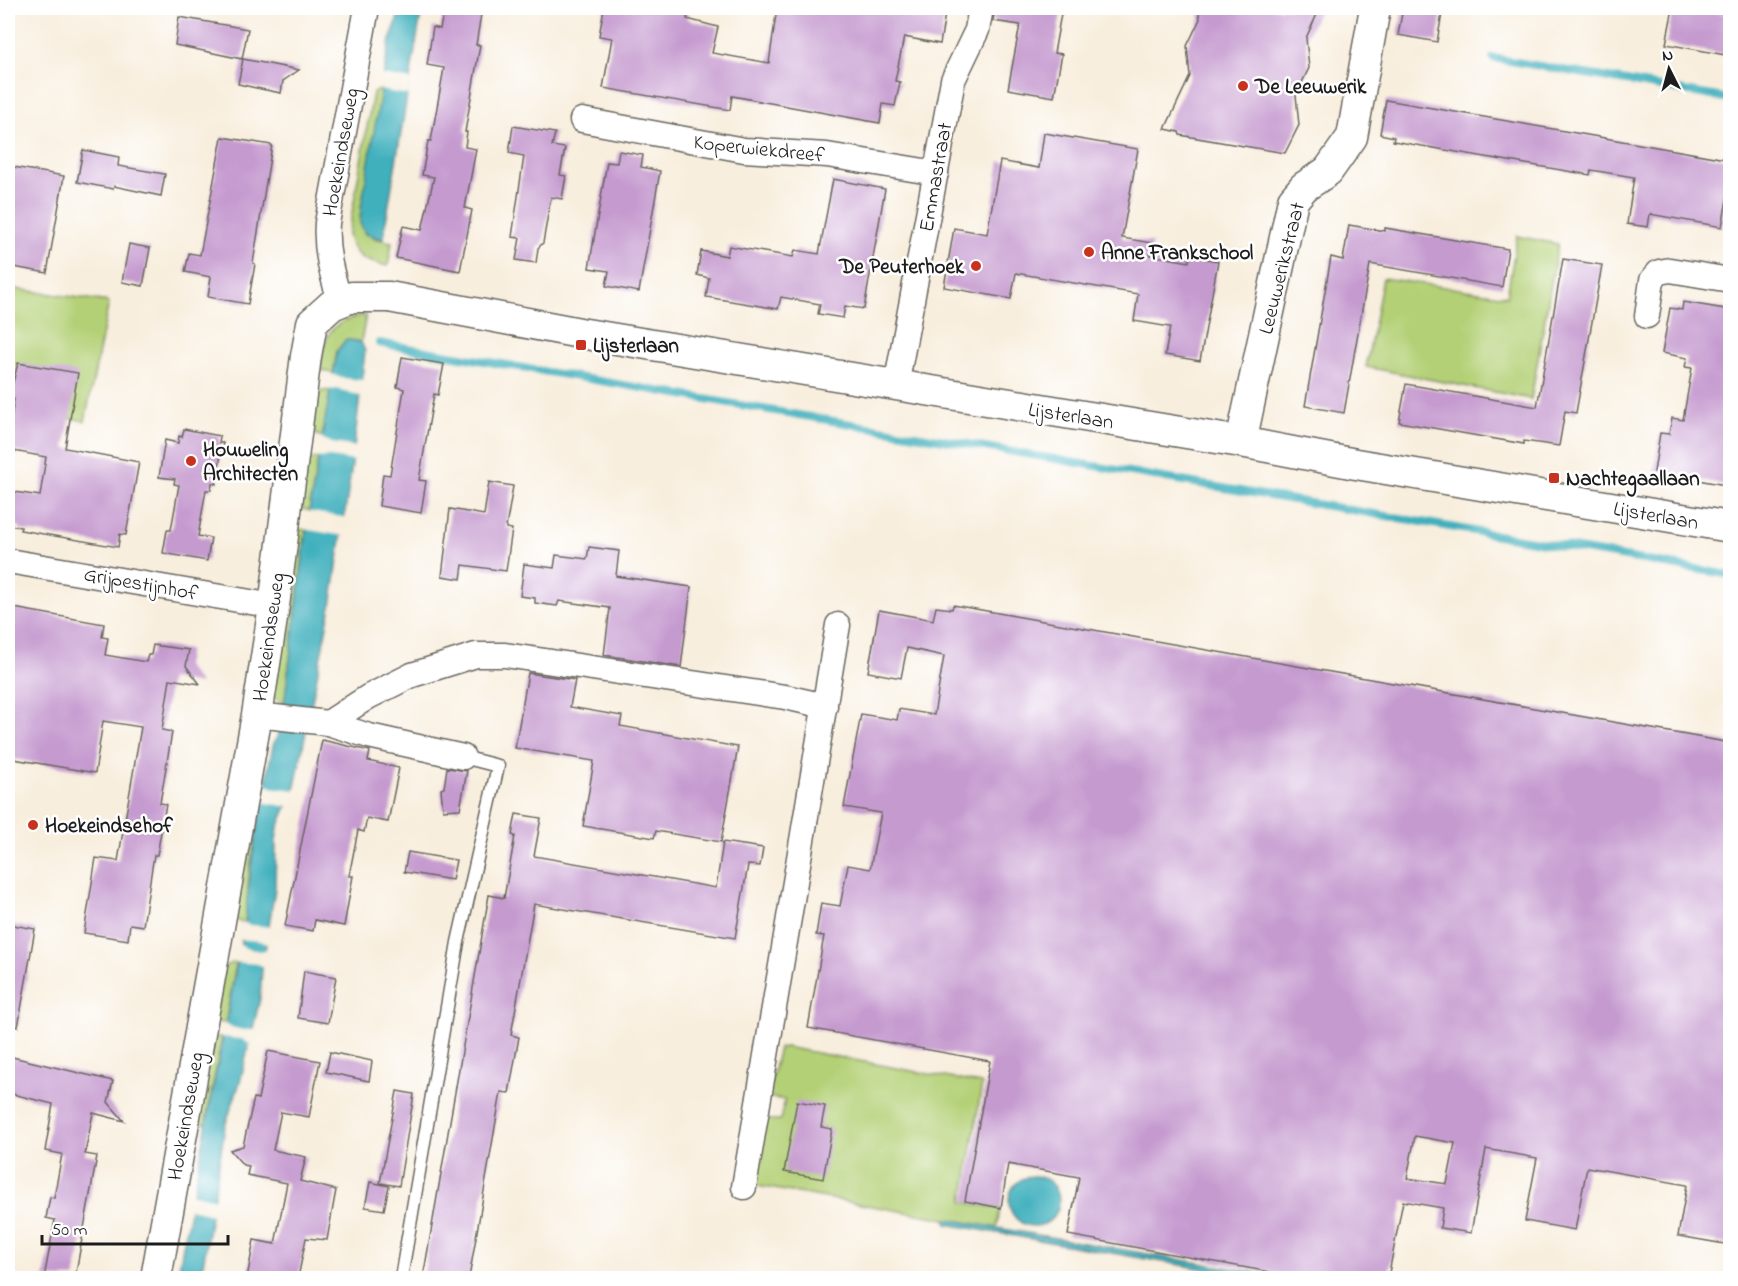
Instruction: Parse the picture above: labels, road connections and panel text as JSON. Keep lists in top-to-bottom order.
{
  "streets": {
    "street": [
      "Koperwiekdreef",
      "Hoekeindseweg",
      "Emmastraat",
      "Leeuwerikstraat",
      "Lijsterlaan",
      "Grijpestijnhof"
    ]
  },
  "crossings": [
    ["Koperwiekdreef", "Emmastraat"],
    ["Hoekeindseweg", "Lijsterlaan"],
    ["Hoekeindseweg", "Grijpestijnhof"],
    ["Emmastraat", "Lijsterlaan"],
    ["Leeuwerikstraat", "Lijsterlaan"]
  ],
  "places": {
    "other": [
      "De Leeuwerik",
      "Anne Frankschool",
      "De Peuterhoek",
      "Houweling Architecten",
      "Hoekeindsehof"
    ],
    "transit": ["Lijsterlaan", "Nachtegaallaan"]
  },
  "scale_bar": "50 m",
  "north": "top"
}
